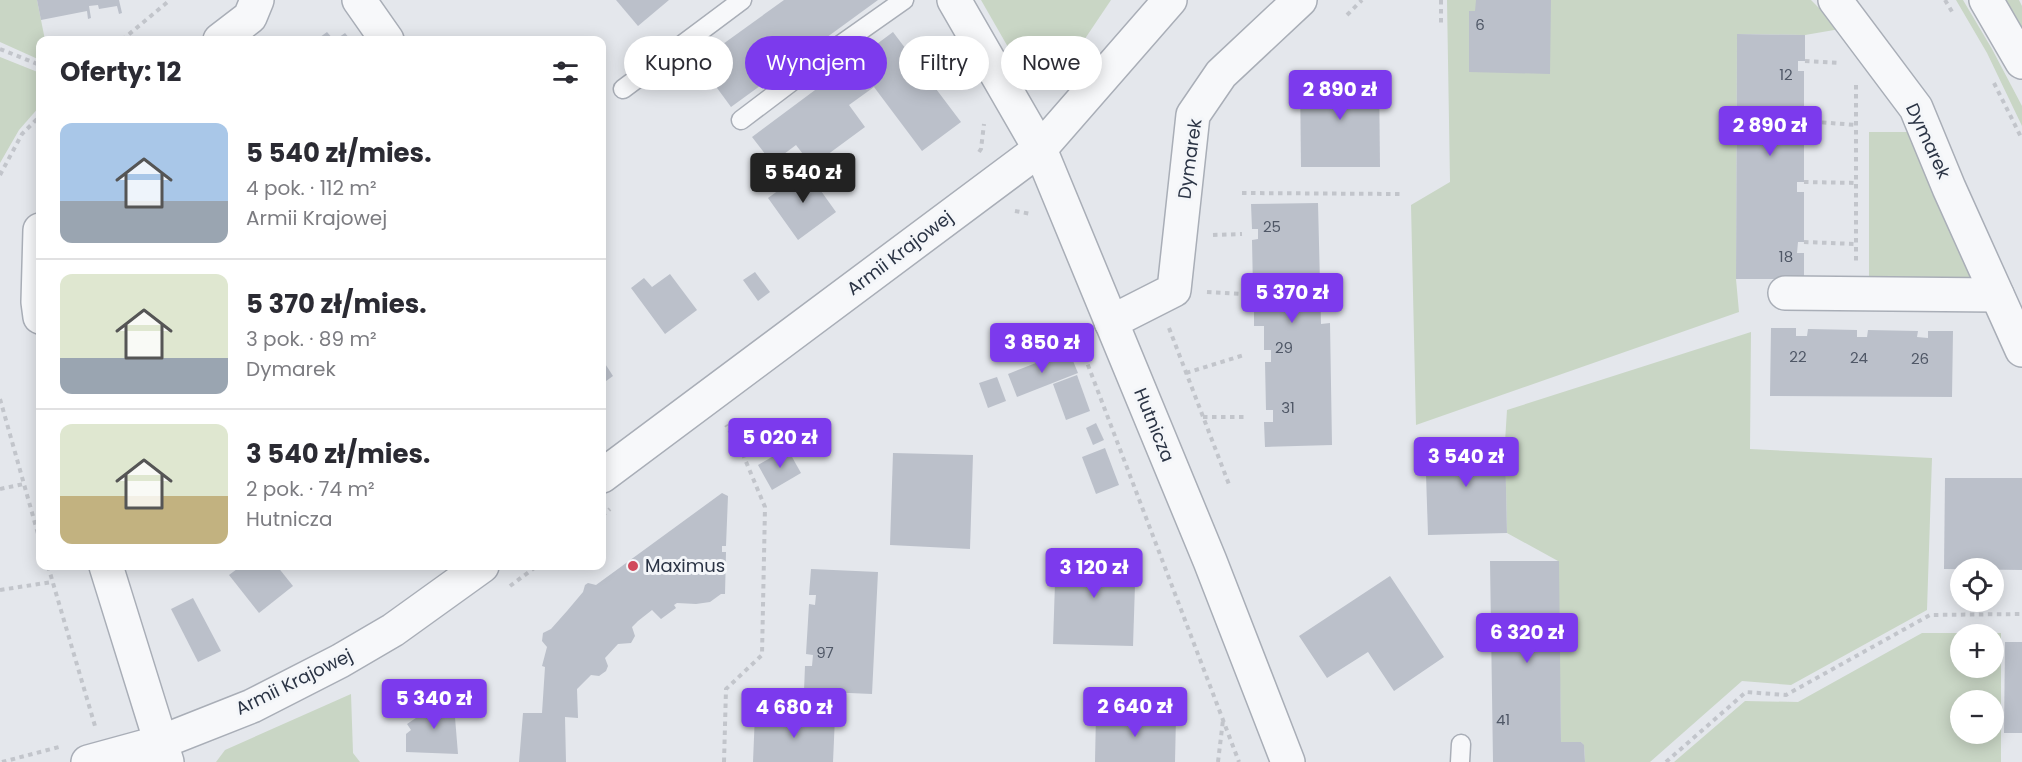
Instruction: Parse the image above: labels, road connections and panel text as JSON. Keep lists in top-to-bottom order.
{
  "streets": {
    "street": ["Dymarek", "Armii Krajowej", "Hutnicza"]
  },
  "crossings": [
    ["Dymarek", "Hutnicza"],
    ["Armii Krajowej", "Hutnicza"]
  ],
  "places": ["Maximus"],
  "house_numbers": [
    "6",
    "12",
    "25",
    "18",
    "29",
    "22",
    "24",
    "26",
    "31",
    "97",
    "41"
  ],
  "page": {
    "chip": [
      "Kupno",
      "Wynajem",
      "Filtry",
      "Nowe"
    ],
    "heading": "Oferty: 12",
    "price": [
      "2 890 zł",
      "2 890 zł",
      "5 540 zł",
      "5 370 zł",
      "3 850 zł",
      "5 020 zł",
      "3 540 zł",
      "3 120 zł",
      "6 320 zł",
      "5 340 zł",
      "2 640 zł",
      "4 680 zł"
    ],
    "list": [
      {
        "name": "5 540 zł/mies.",
        "note": "4 pok. · 112 m² · Armii Krajowej"
      },
      {
        "name": "5 370 zł/mies.",
        "note": "3 pok. · 89 m² · Dymarek"
      },
      {
        "name": "3 540 zł/mies.",
        "note": "2 pok. · 74 m² · Hutnicza"
      }
    ],
    "map_buttons": ["+", "−"]
  }
}
